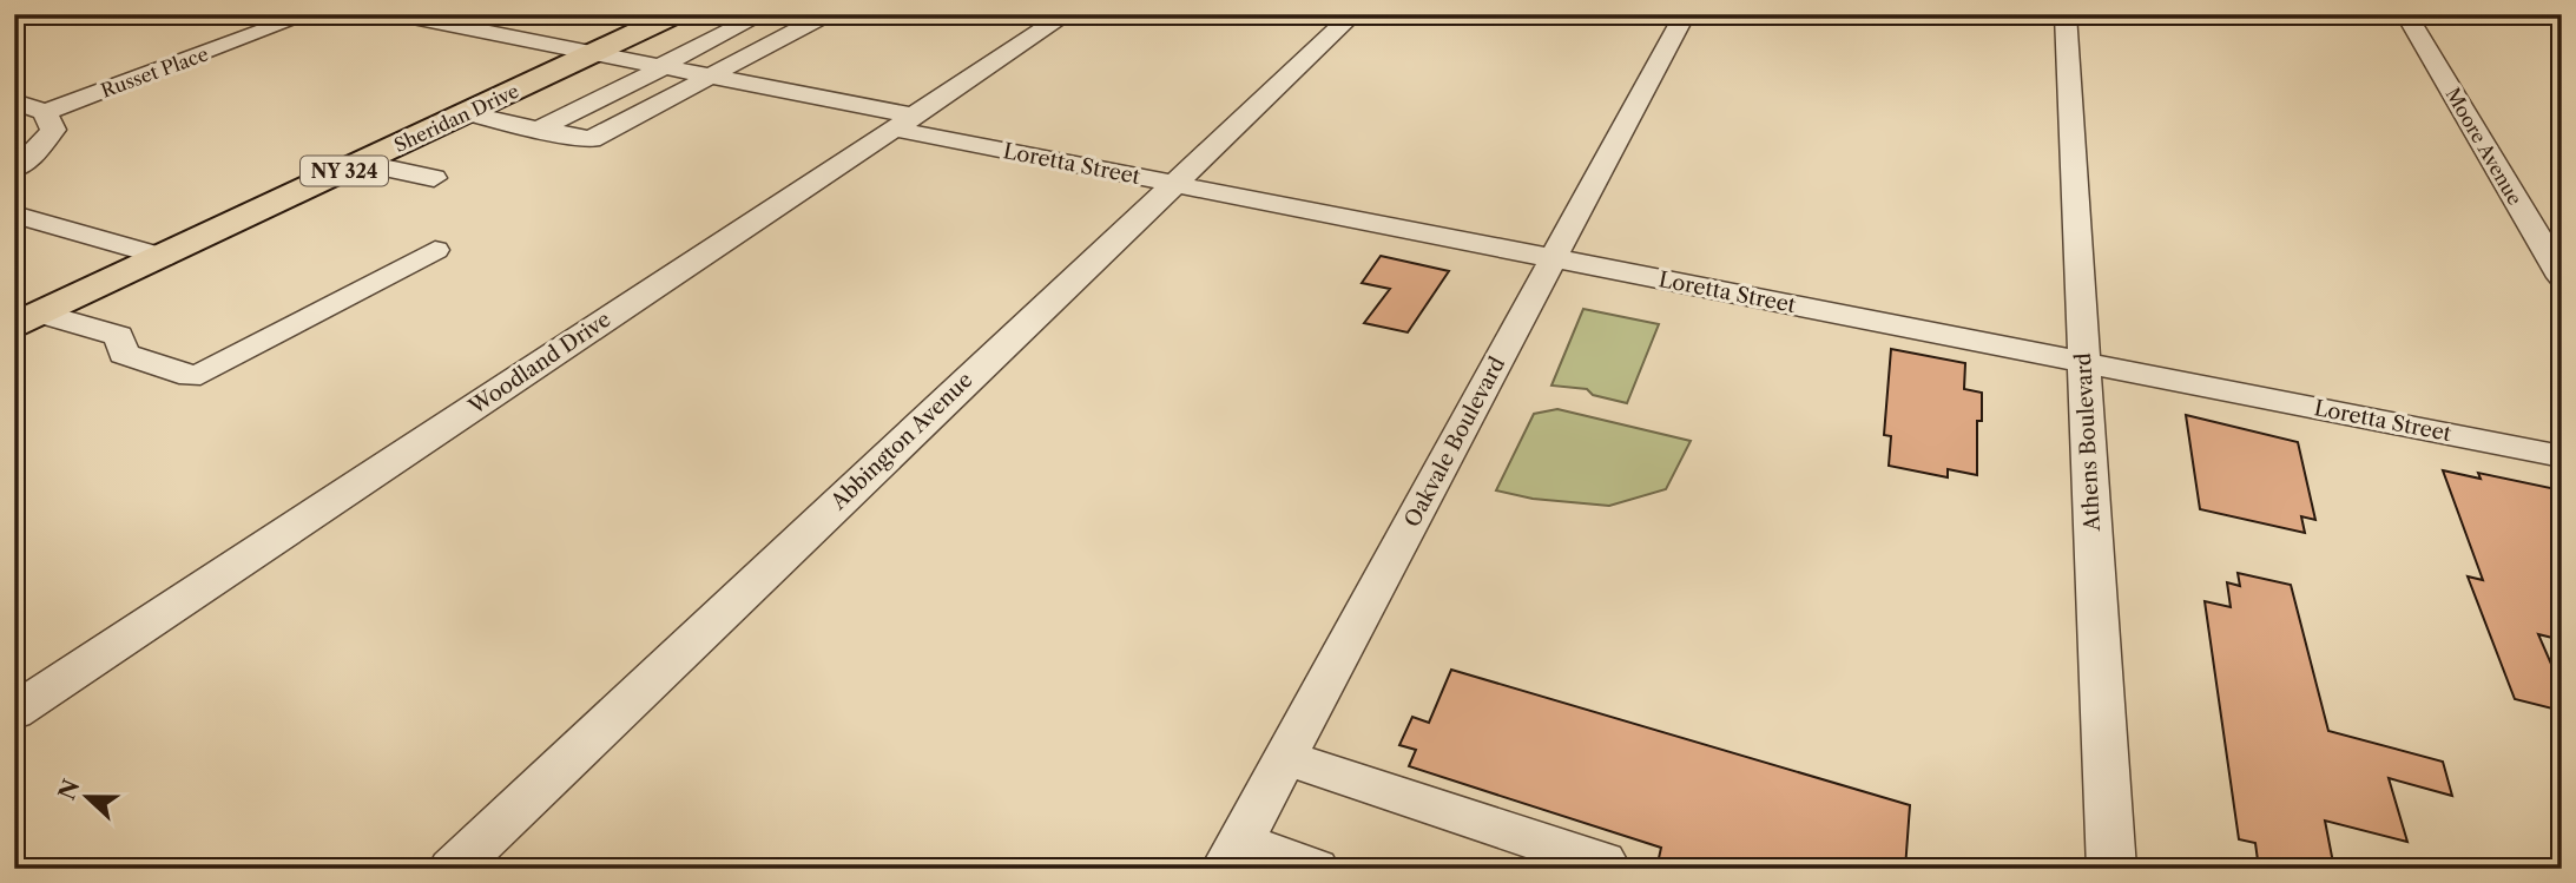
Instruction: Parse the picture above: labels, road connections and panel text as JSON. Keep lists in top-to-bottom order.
{
  "streets": {
    "main road": ["Sheridan Drive", "NY 324"],
    "street": [
      "Russet Place",
      "Moore Avenue",
      "Loretta Street",
      "Woodland Drive",
      "Abbington Avenue",
      "Oakvale Boulevard",
      "Athens Boulevard"
    ]
  },
  "crossings": [
    ["Sheridan Drive", "Loretta Street"],
    ["Loretta Street", "Woodland Drive"],
    ["Loretta Street", "Abbington Avenue"],
    ["Loretta Street", "Oakvale Boulevard"],
    ["Loretta Street", "Athens Boulevard"]
  ],
  "north": "left"
}
